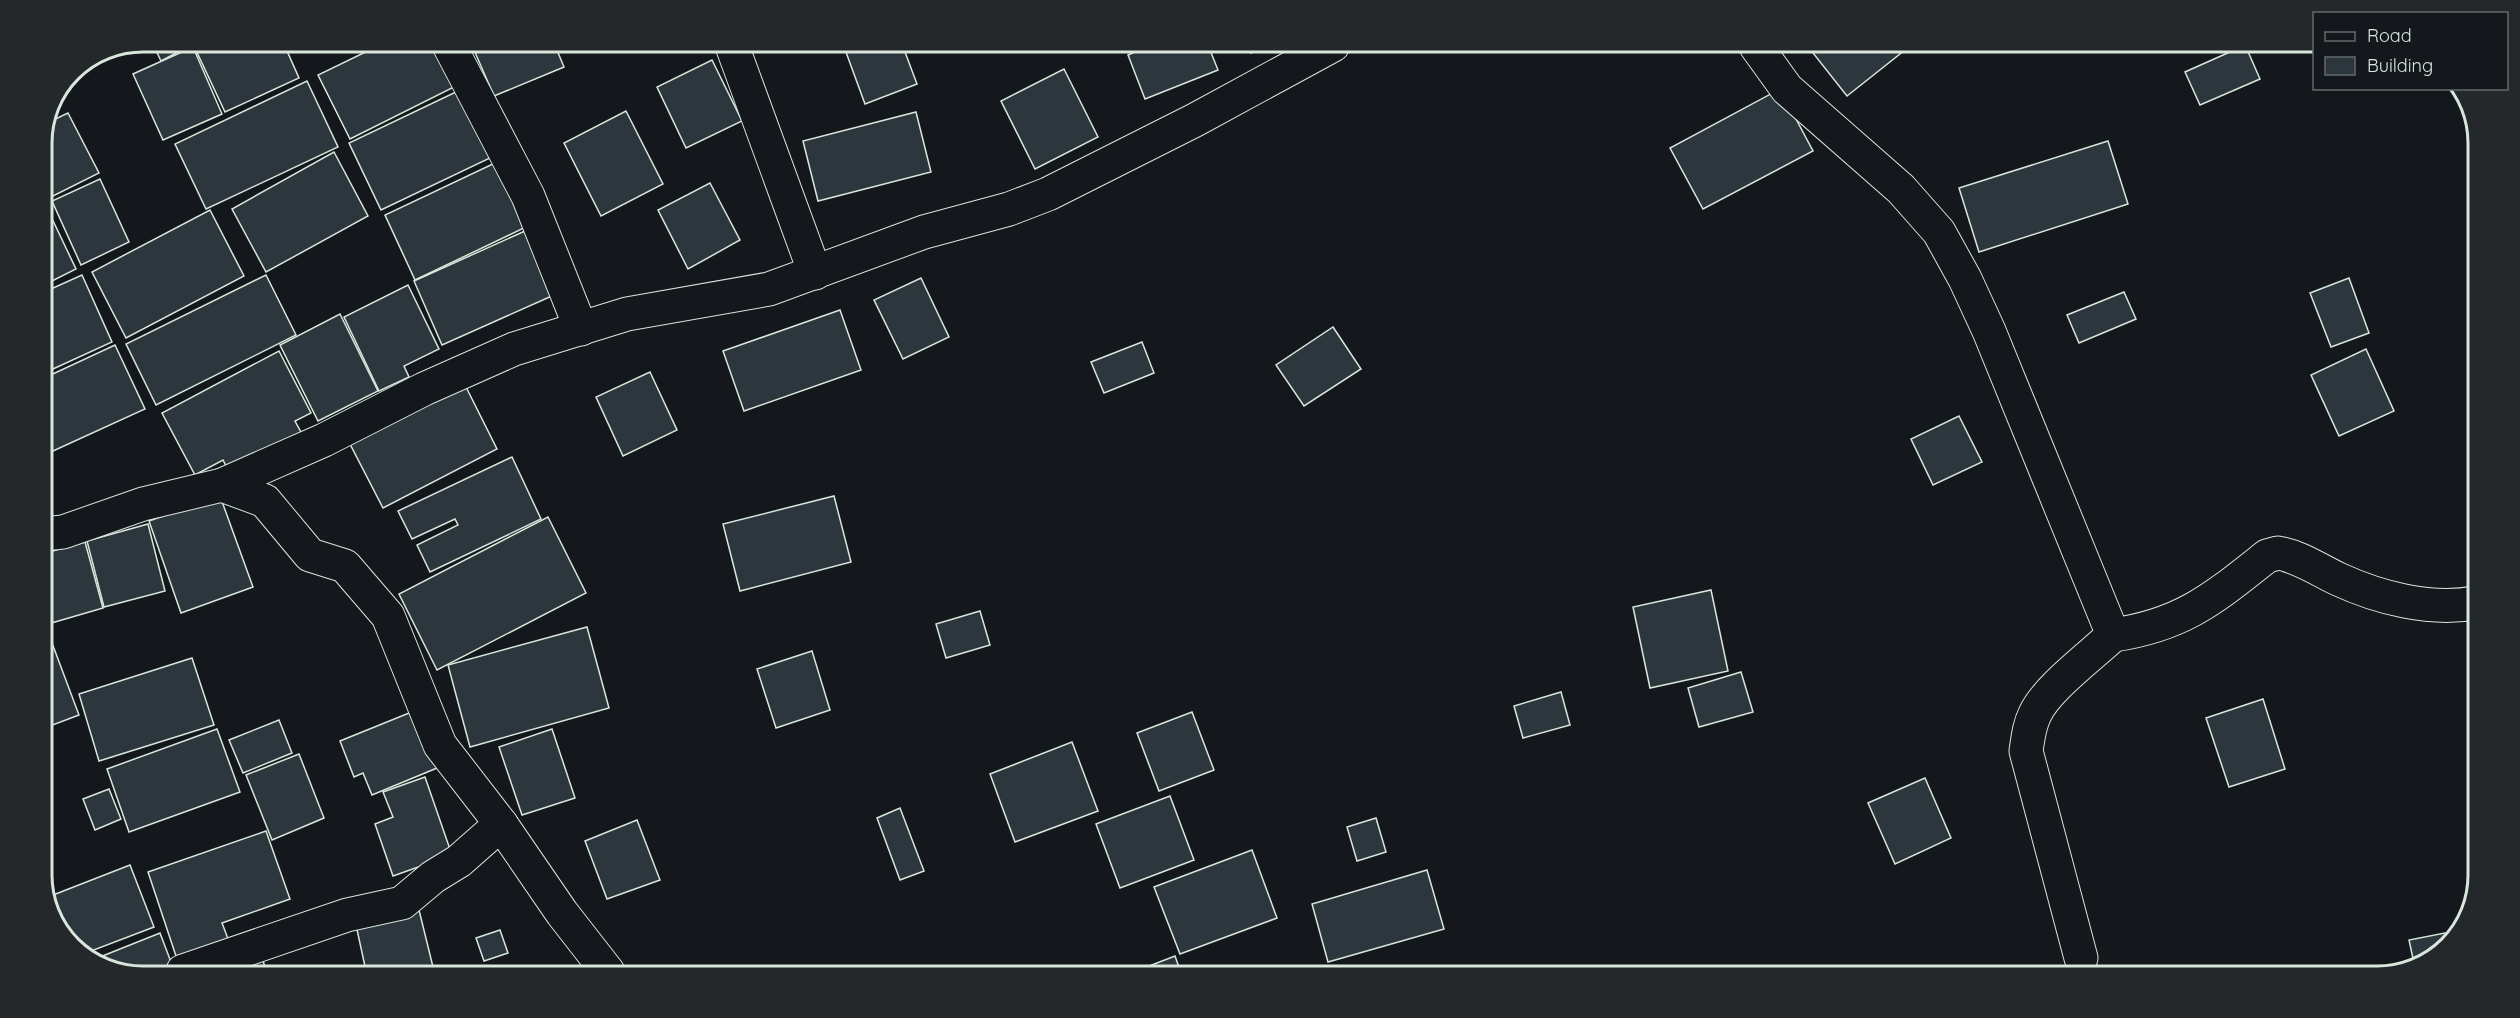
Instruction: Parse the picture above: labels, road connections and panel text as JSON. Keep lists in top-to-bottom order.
{
  "legend": ["Road", "Building"]
}
